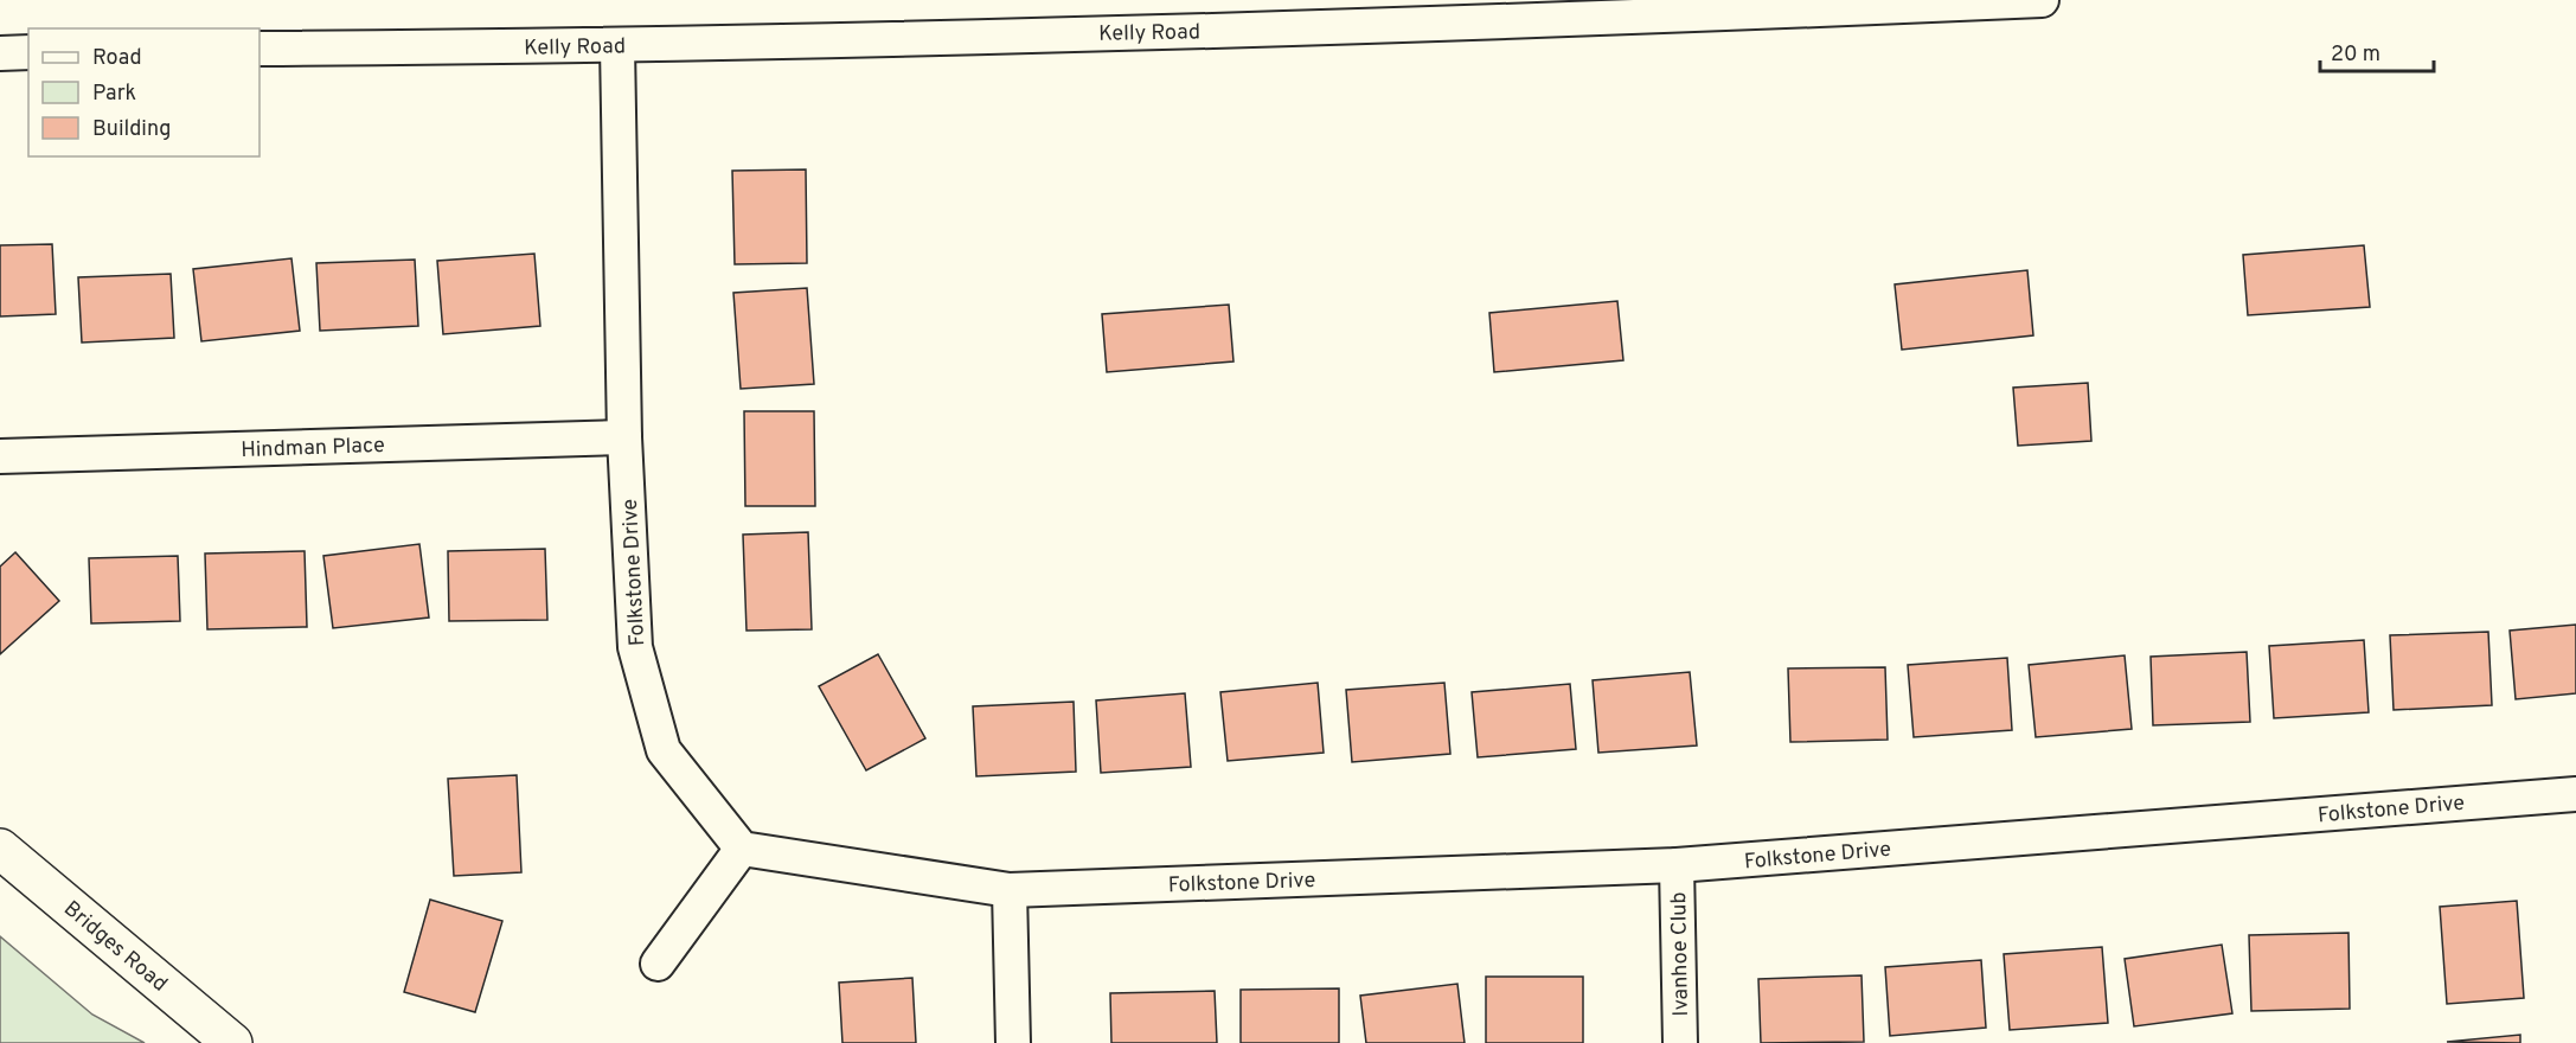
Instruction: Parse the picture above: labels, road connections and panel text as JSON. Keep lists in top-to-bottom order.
{
  "streets": {
    "street": [
      "Kelly Road",
      "Hindman Place",
      "Folkstone Drive",
      "Bridges Road",
      "Ivanhoe Club"
    ]
  },
  "crossings": [
    ["Kelly Road", "Folkstone Drive"],
    ["Hindman Place", "Folkstone Drive"],
    ["Folkstone Drive", "Ivanhoe Club"]
  ],
  "legend": ["Road", "Park", "Building"],
  "scale_bar": "20 m"
}
